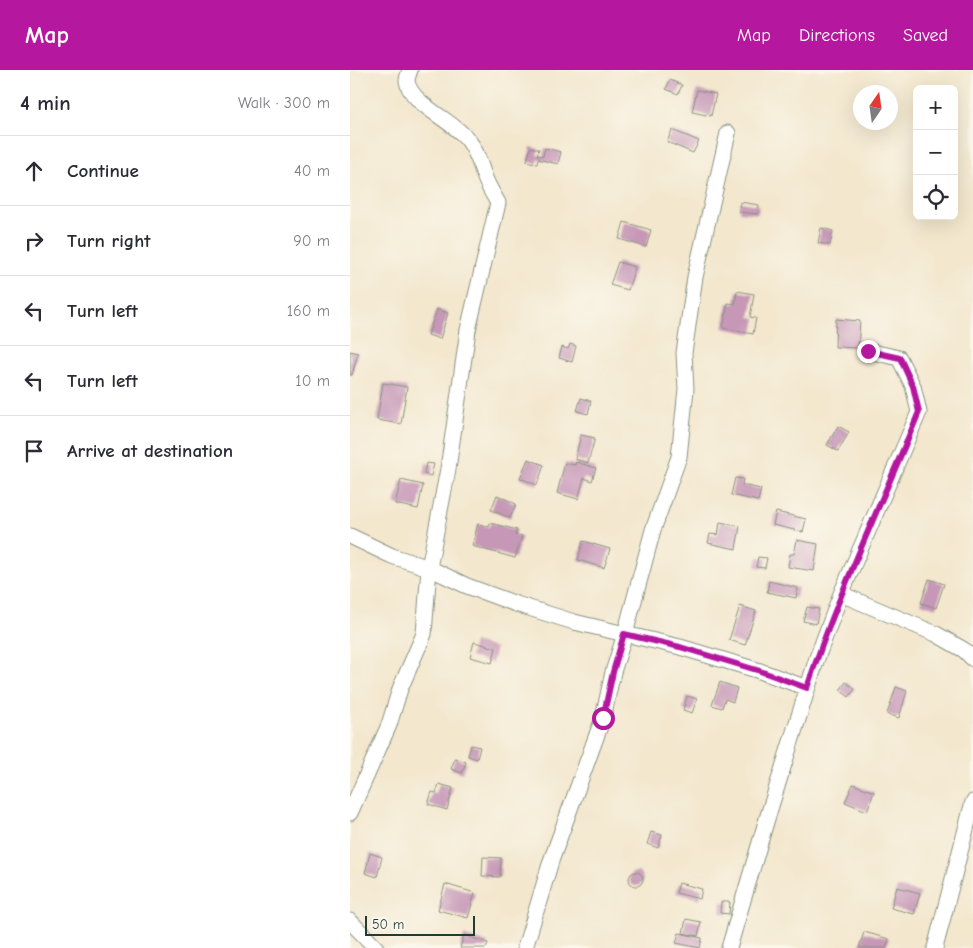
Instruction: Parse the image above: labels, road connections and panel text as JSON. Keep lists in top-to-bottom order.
{
  "scale_bar": "50 m",
  "north": "top",
  "page": {
    "header": "Map",
    "nav": ["Map", "Directions", "Saved"],
    "heading": ["4 min", "Walk · 300 m"],
    "map_buttons": ["+", "−"],
    "list": [
      ["Continue", "40 m"],
      ["Turn right", "90 m"],
      ["Turn left", "160 m"],
      ["Turn left", "10 m"],
      "Arrive at destination"
    ],
    "scale": "50 m"
  }
}
